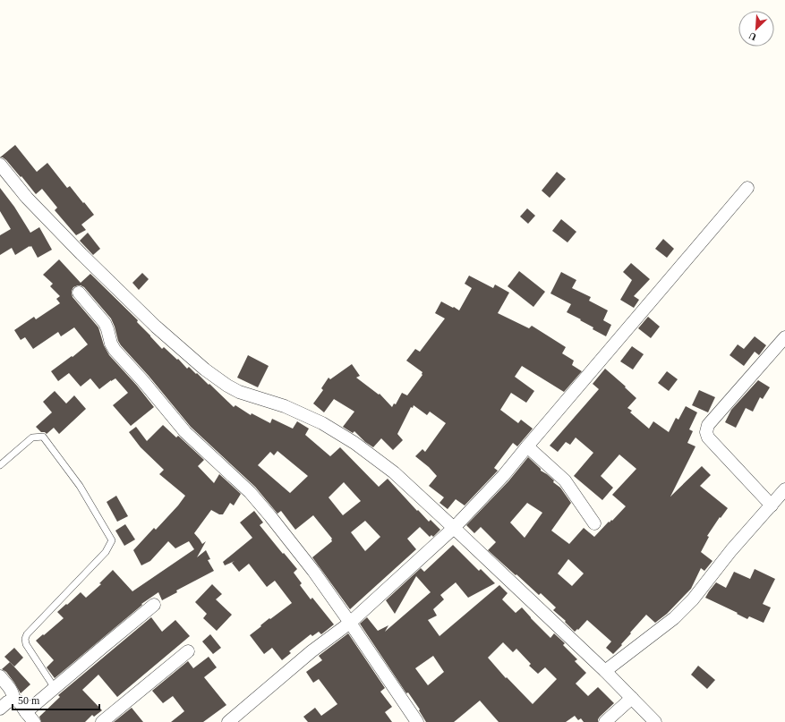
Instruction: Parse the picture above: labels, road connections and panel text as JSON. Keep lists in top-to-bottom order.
{
  "scale_bar": "50 m",
  "north": "bottom left"
}
